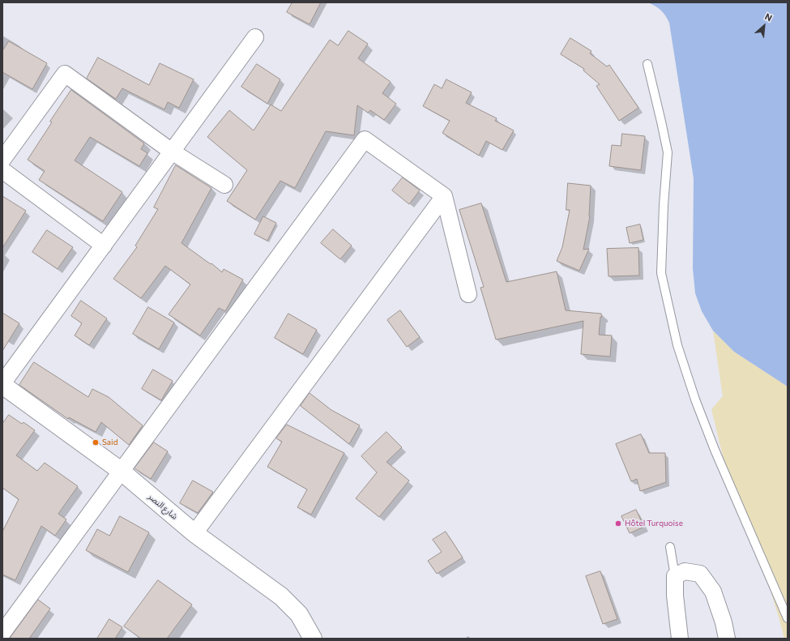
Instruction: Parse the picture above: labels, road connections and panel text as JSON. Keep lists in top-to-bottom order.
{
  "streets": {
    "main road": ["شارع النصر"]
  },
  "places": ["Said", "Hôtel Turquoise"],
  "north": "top right"
}
